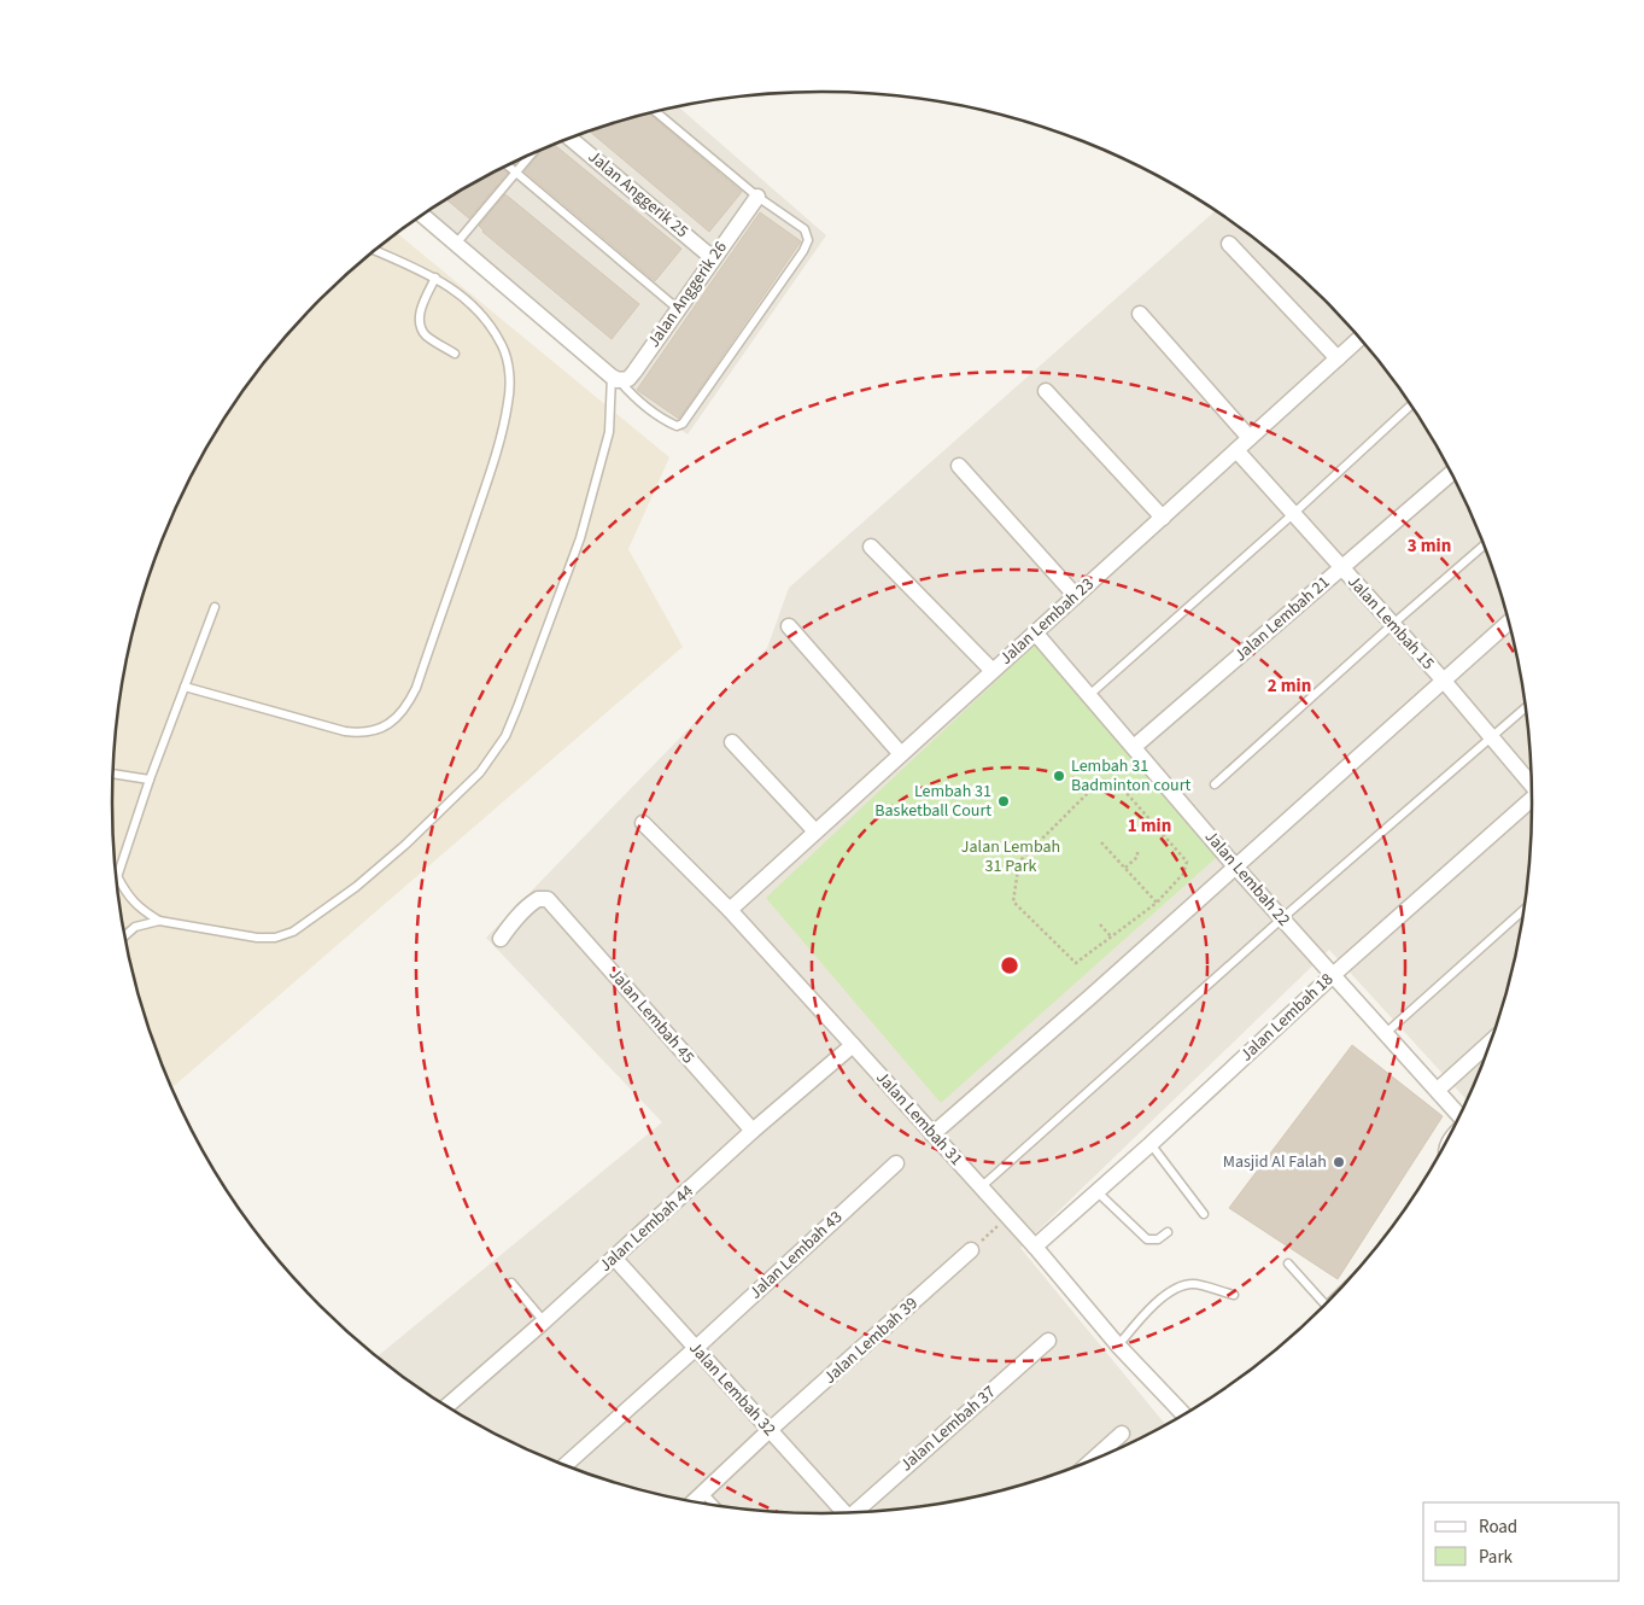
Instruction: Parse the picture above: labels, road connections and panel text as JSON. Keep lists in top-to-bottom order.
{
  "streets": {
    "street": [
      "Jalan Anggerik 25",
      "Jalan Anggerik 26",
      "Jalan Lembah 21",
      "Jalan Lembah 23",
      "Jalan Lembah 15",
      "Jalan Lembah 22",
      "Jalan Lembah 45",
      "Jalan Lembah 18",
      "Jalan Lembah 31",
      "Jalan Lembah 44",
      "Jalan Lembah 43",
      "Jalan Lembah 39",
      "Jalan Lembah 32",
      "Jalan Lembah 37"
    ]
  },
  "crossings": [
    ["Jalan Anggerik 25", "Jalan Anggerik 26"],
    ["Jalan Lembah 21", "Jalan Lembah 15"],
    ["Jalan Lembah 21", "Jalan Lembah 22"],
    ["Jalan Lembah 23", "Jalan Lembah 15"],
    ["Jalan Lembah 23", "Jalan Lembah 22"],
    ["Jalan Lembah 23", "Jalan Lembah 31"],
    ["Jalan Lembah 22", "Jalan Lembah 18"],
    ["Jalan Lembah 45", "Jalan Lembah 44"],
    ["Jalan Lembah 18", "Jalan Lembah 31"],
    ["Jalan Lembah 31", "Jalan Lembah 44"],
    ["Jalan Lembah 44", "Jalan Lembah 32"],
    ["Jalan Lembah 43", "Jalan Lembah 32"],
    ["Jalan Lembah 39", "Jalan Lembah 32"]
  ],
  "parks": ["Jalan Lembah 31 Park"],
  "places": ["Lembah 31 Badminton court", "Lembah 31 Basketball Court", "Masjid Al Falah"],
  "legend": ["Road", "Park"],
  "rings": ["3 min", "2 min", "1 min"]
}
